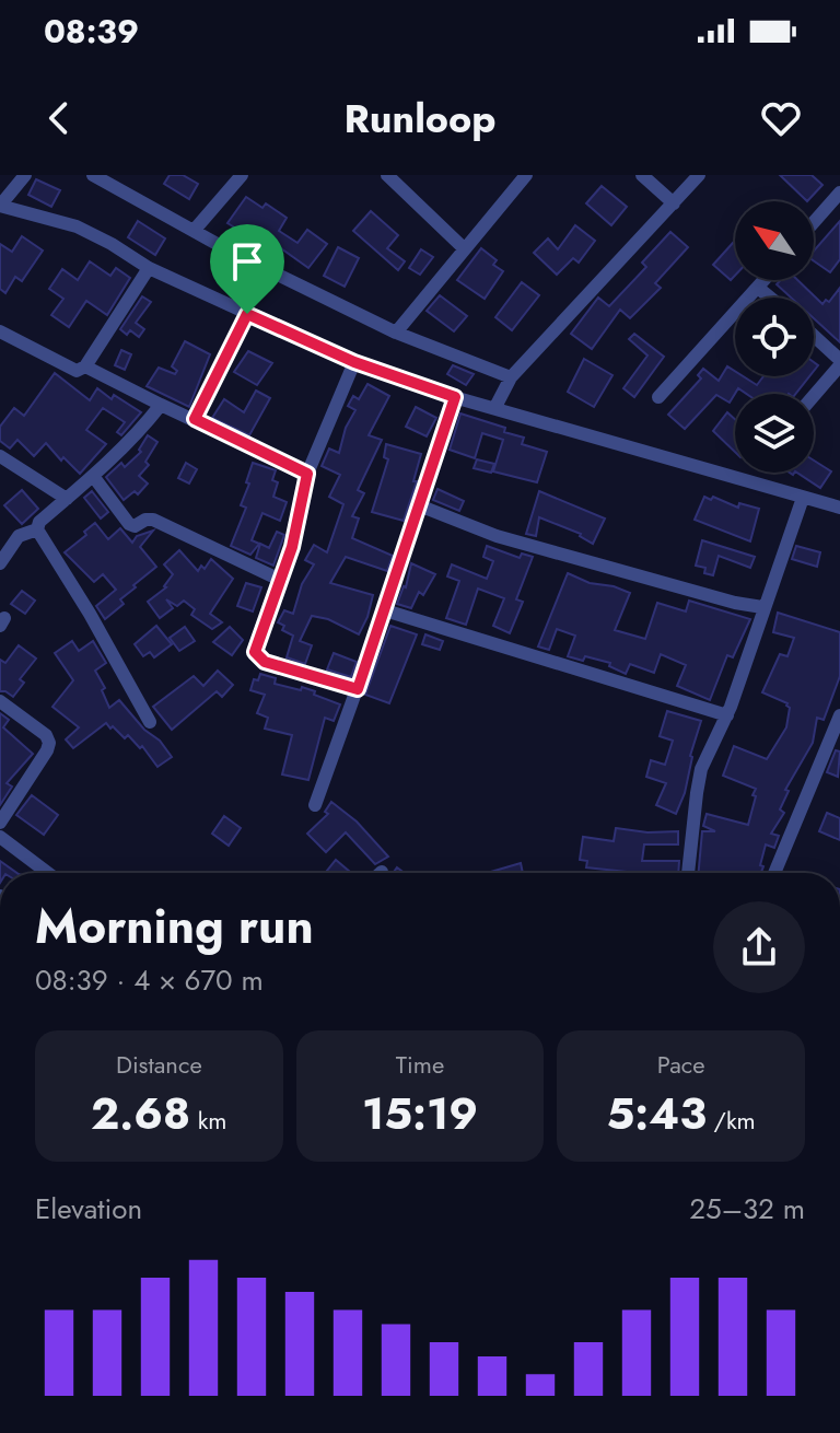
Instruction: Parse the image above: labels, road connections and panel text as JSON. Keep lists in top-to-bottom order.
{
  "north": "top left",
  "page": {
    "status": "08:39",
    "header": "Runloop",
    "heading": ["Morning run", "08:39 · 4 × 670 m"],
    "stats": [
      ["Distance", "2.68 km"],
      ["Time", "15:19"],
      ["Pace", "5:43 /km"]
    ],
    "chart": ["Elevation", "25–32 m"]
  }
}
